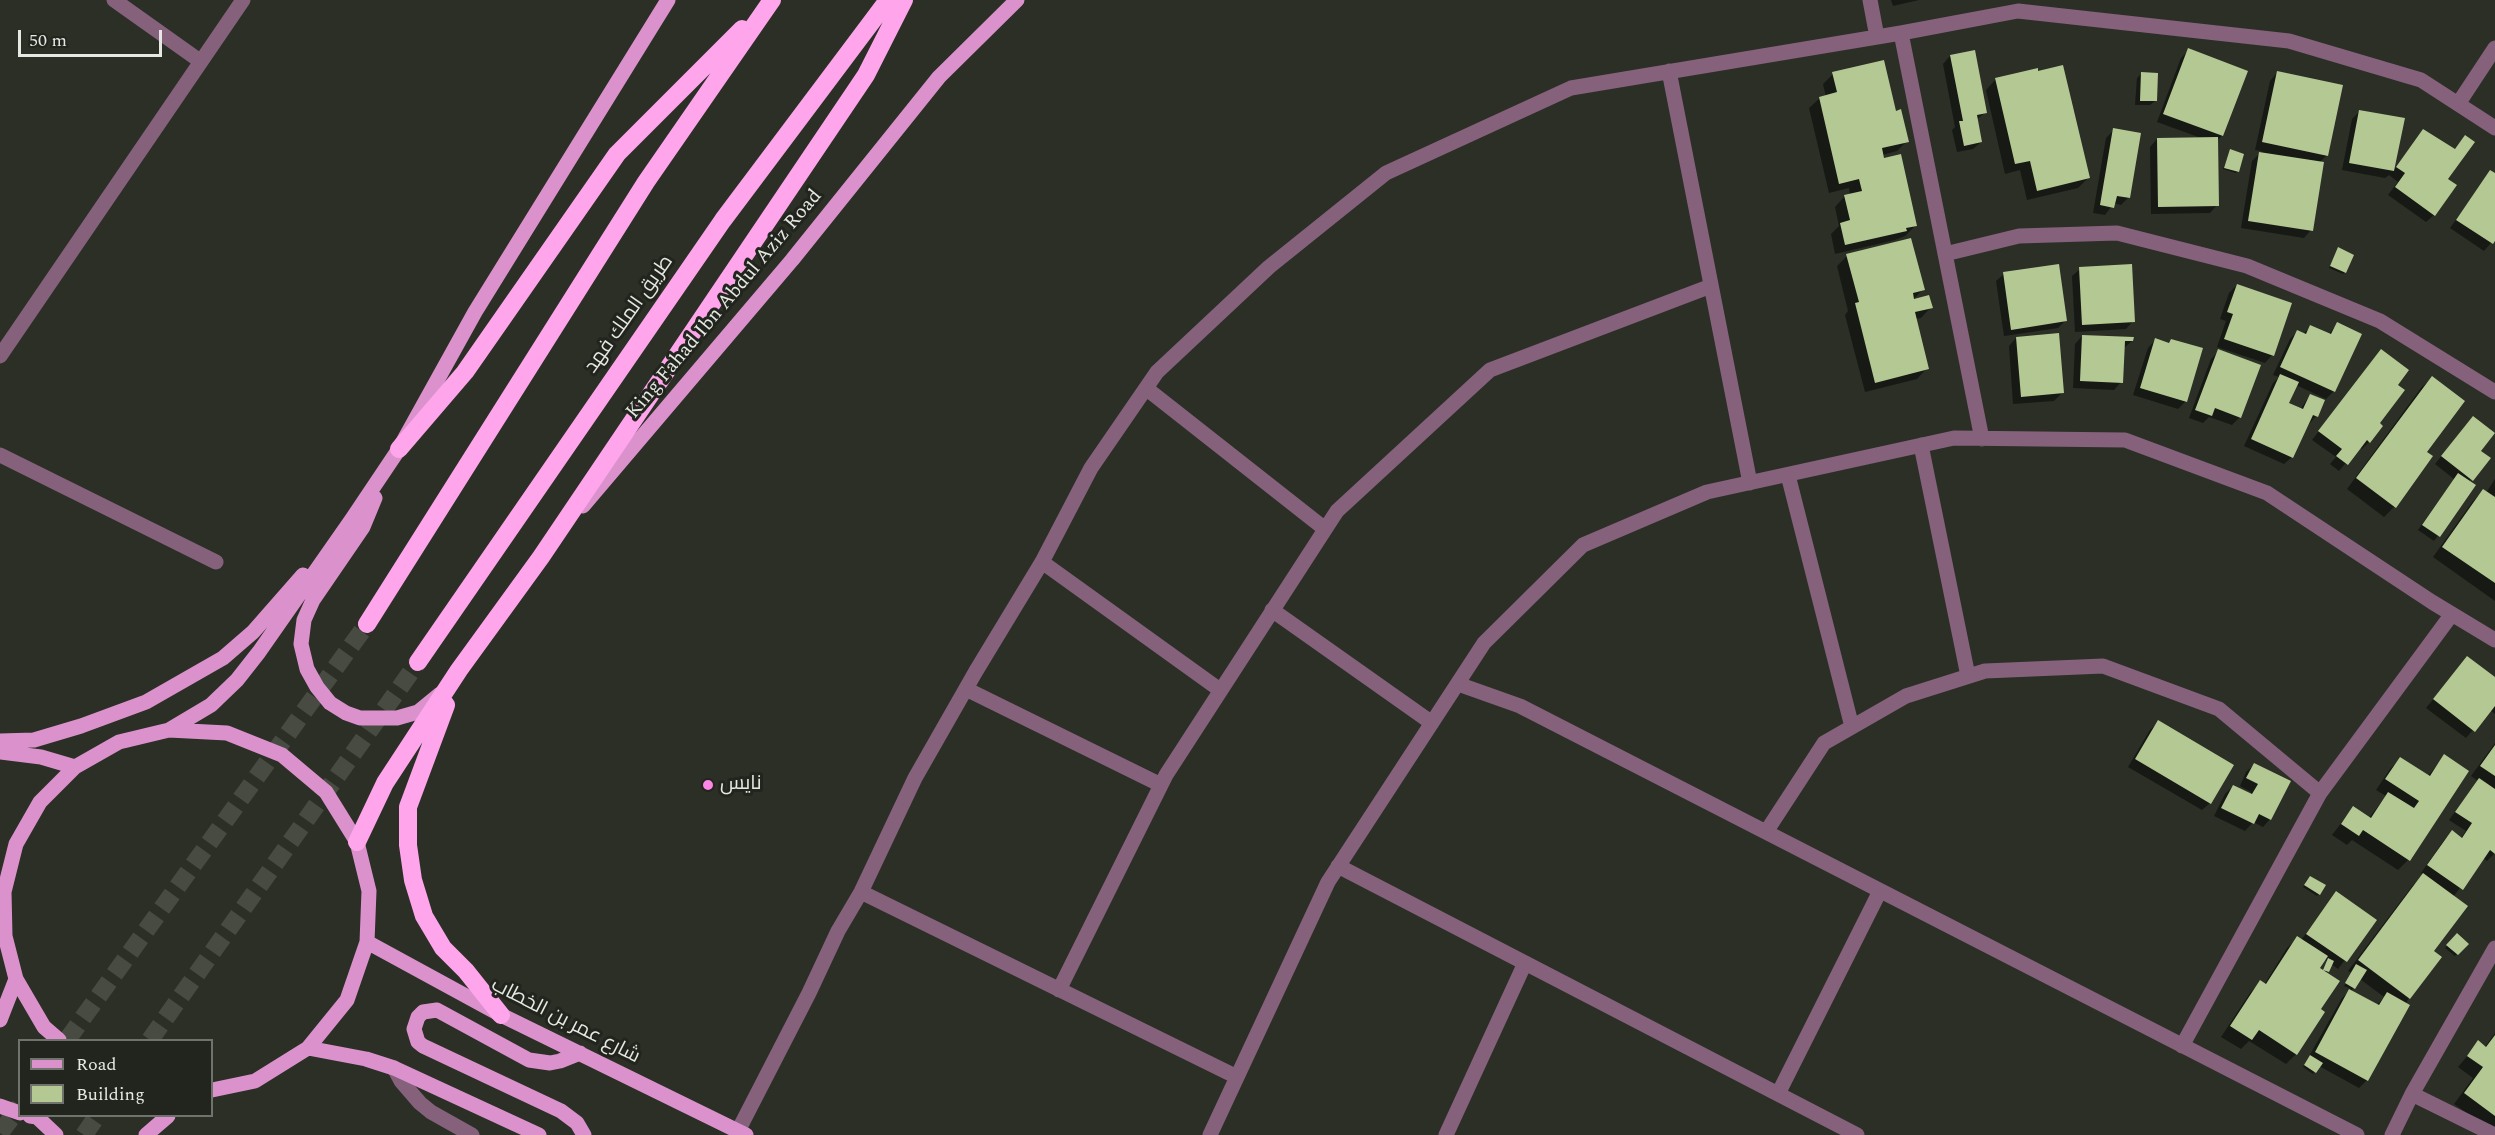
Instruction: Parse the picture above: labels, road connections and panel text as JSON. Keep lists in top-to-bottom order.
{
  "streets": {
    "highway": ["طريق الملك فهد"],
    "main road": ["King Fahad Ibn Abdul Aziz Road", "شارع عمر بن الخطاب"]
  },
  "places": ["نايس"],
  "legend": ["Road", "Building"],
  "scale_bar": "50 m"
}
